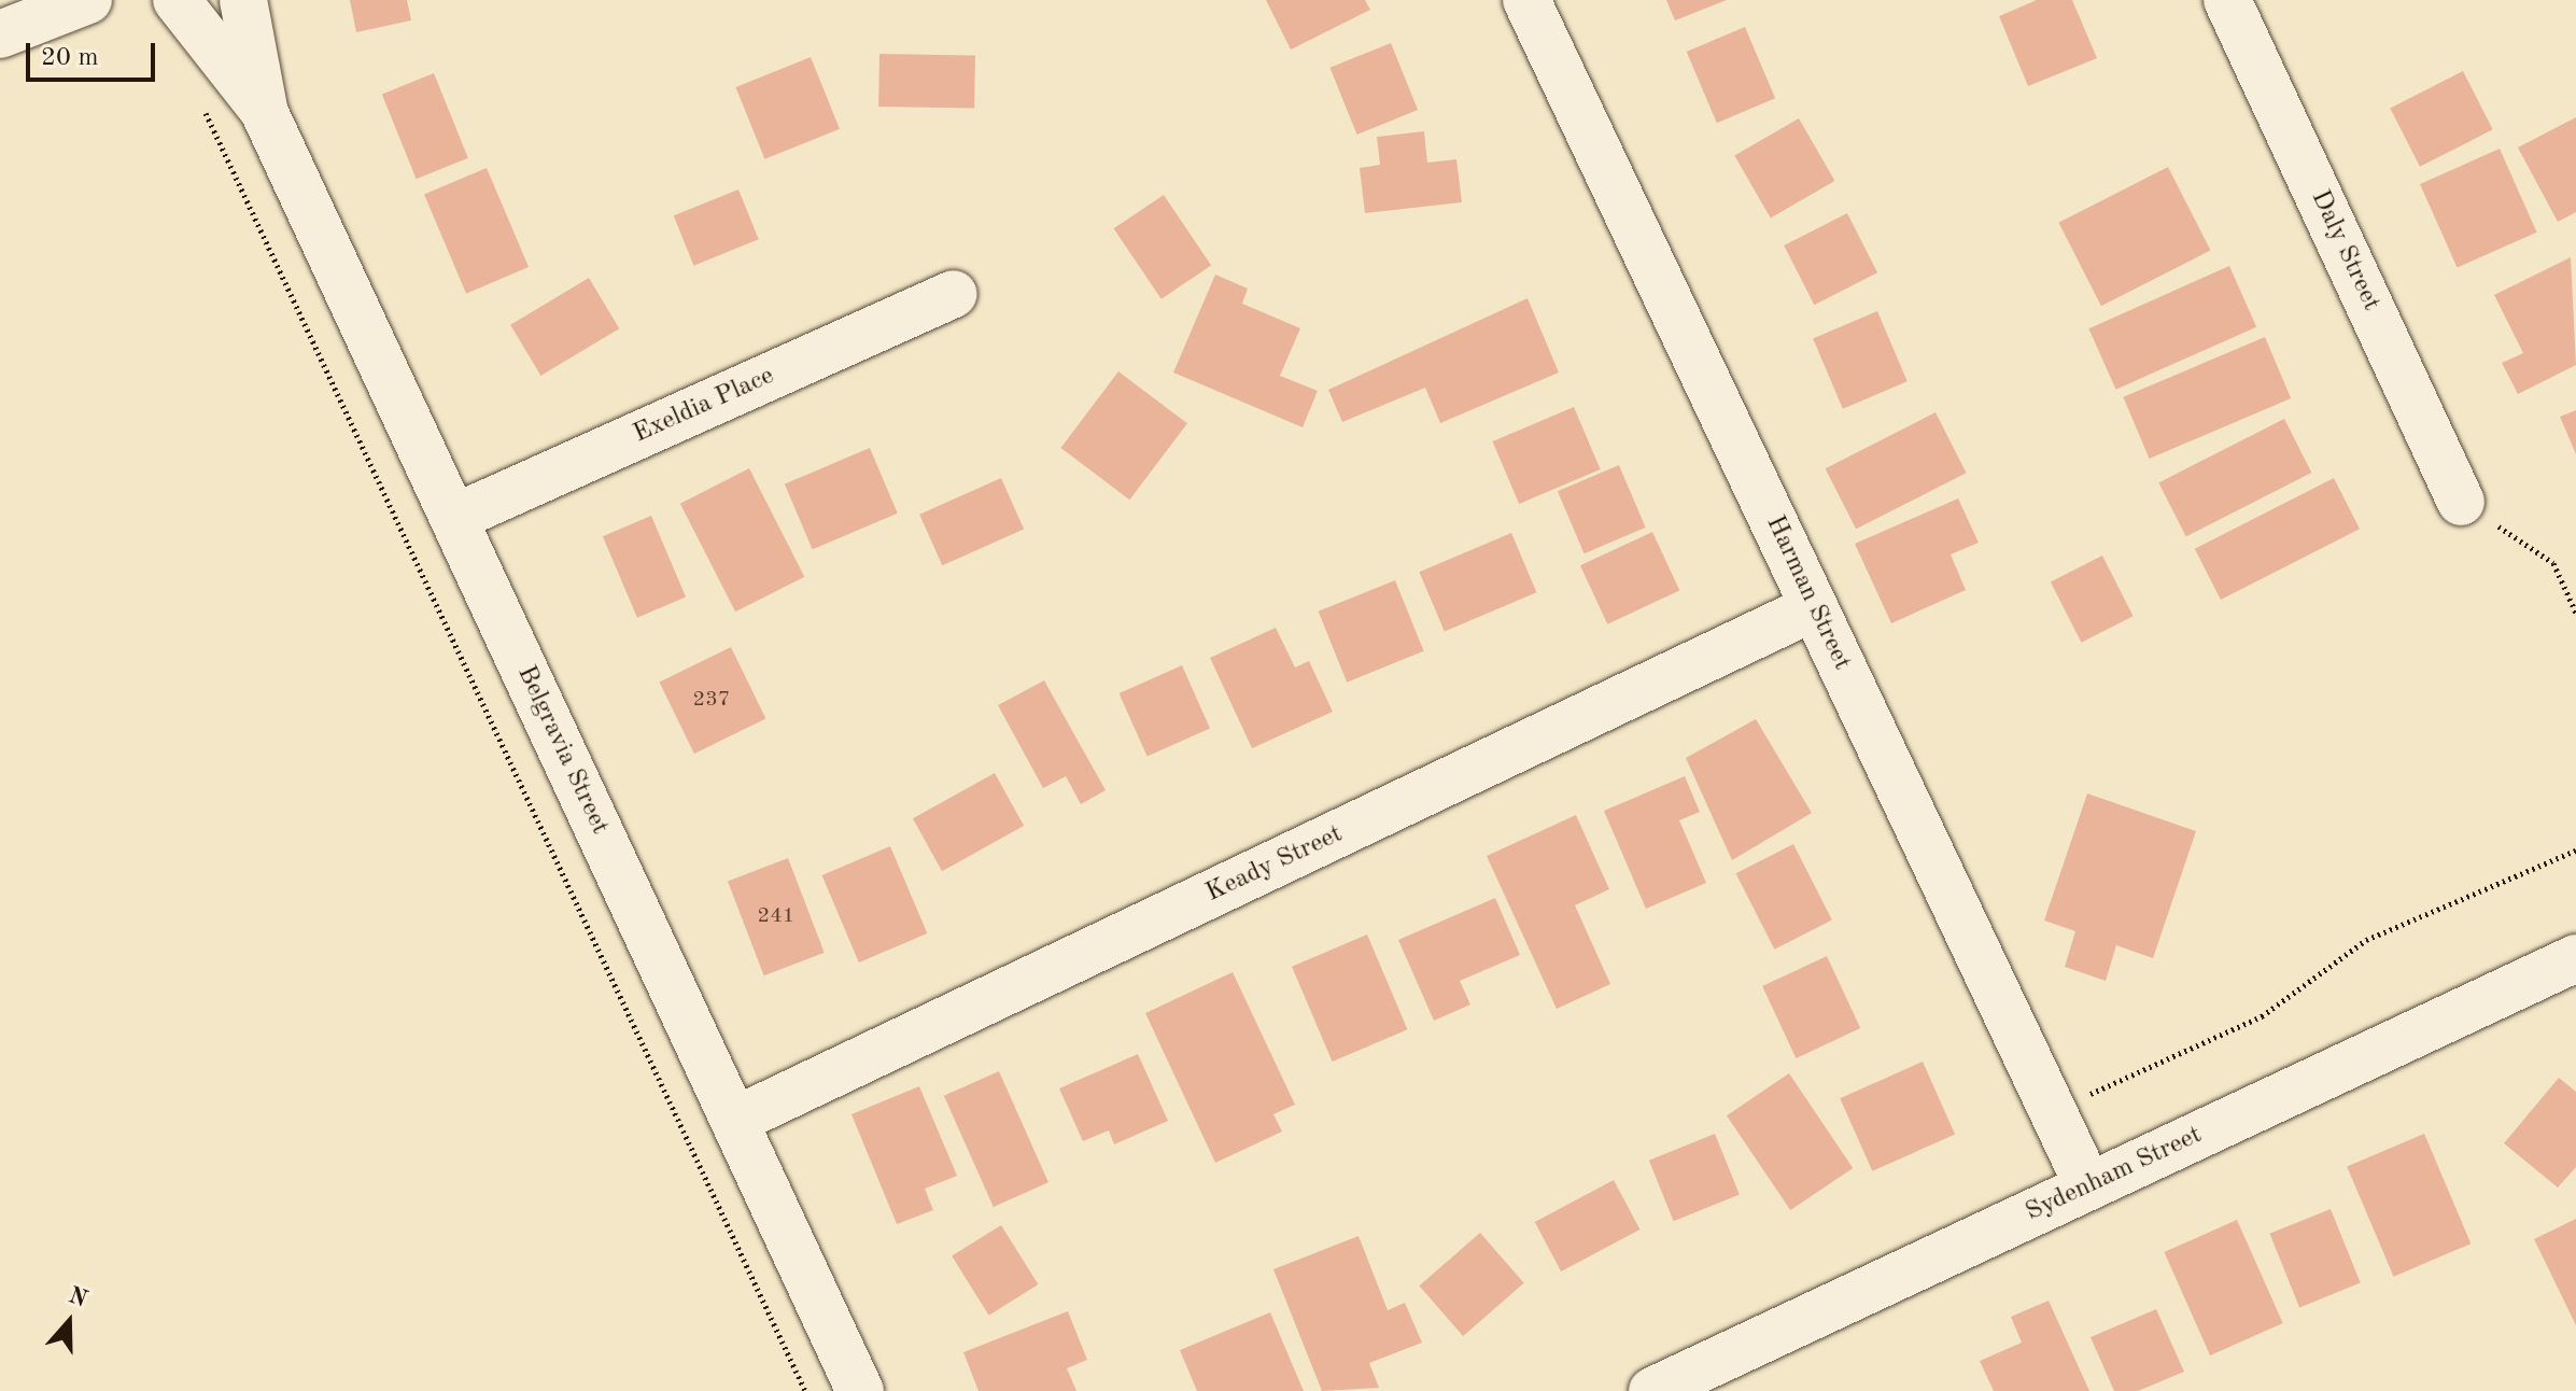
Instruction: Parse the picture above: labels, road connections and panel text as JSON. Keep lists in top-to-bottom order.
{
  "streets": {
    "street": [
      "Daly Street",
      "Exeldia Place",
      "Harman Street",
      "Belgravia Street",
      "Keady Street",
      "Sydenham Street"
    ]
  },
  "crossings": [
    ["Exeldia Place", "Belgravia Street"],
    ["Harman Street", "Keady Street"],
    ["Harman Street", "Sydenham Street"],
    ["Belgravia Street", "Keady Street"]
  ],
  "house_numbers": ["237", "241"],
  "scale_bar": "20 m",
  "north": "top"
}
